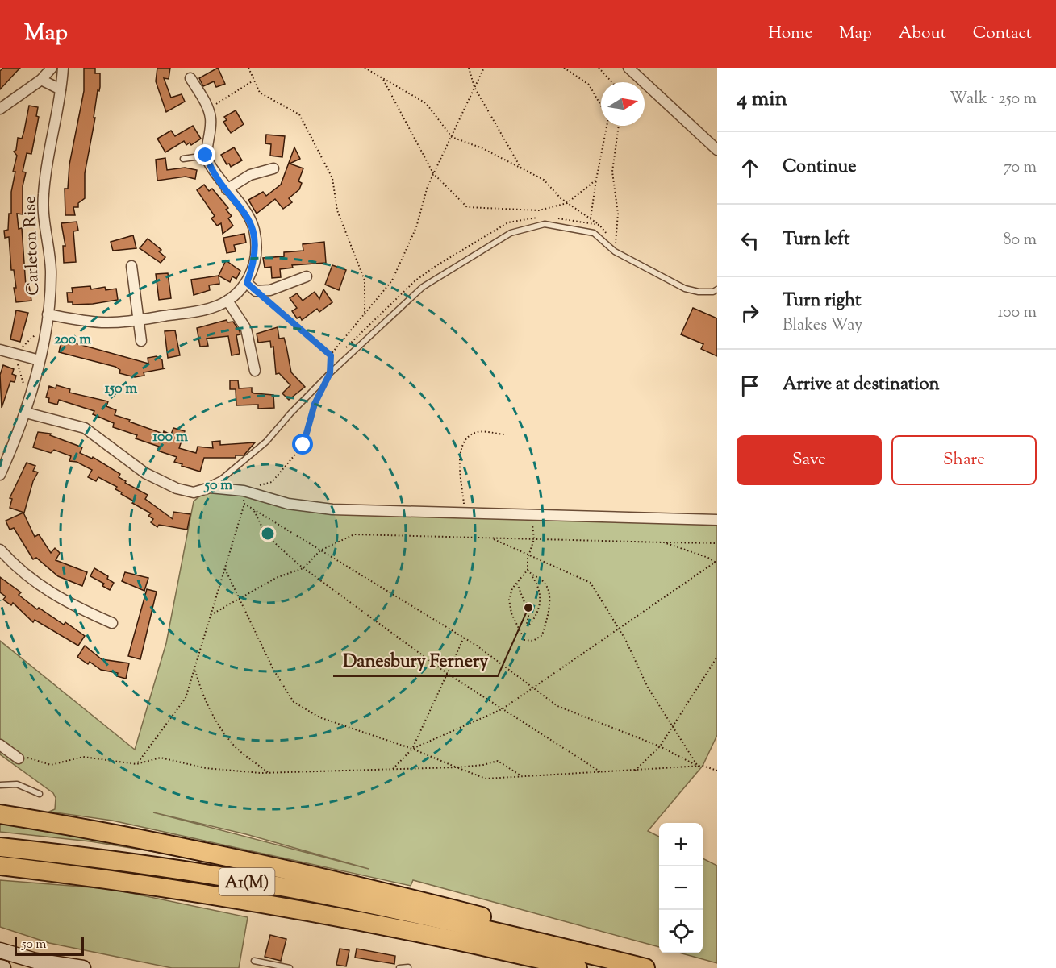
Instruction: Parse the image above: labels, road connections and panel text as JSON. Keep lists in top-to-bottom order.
{
  "streets": {
    "highway": ["A1(M)"],
    "street": ["Carleton Rise"]
  },
  "places": ["Danesbury Fernery"],
  "scale_bar": "50 m",
  "north": "right",
  "page": {
    "header": "Map",
    "nav": [
      "Home",
      "Map",
      "About",
      "Contact"
    ],
    "heading": ["4 min", "Walk · 250 m"],
    "list": [
      ["Continue", "70 m"],
      ["Turn left", "80 m"],
      ["Turn right", "Blakes Way", "100 m"],
      "Arrive at destination"
    ],
    "buttons": ["Save", "Share"],
    "map_buttons": ["+", "−"],
    "scale": "50 m"
  },
  "rings": [
    "200 m",
    "150 m",
    "100 m",
    "50 m"
  ]
}
